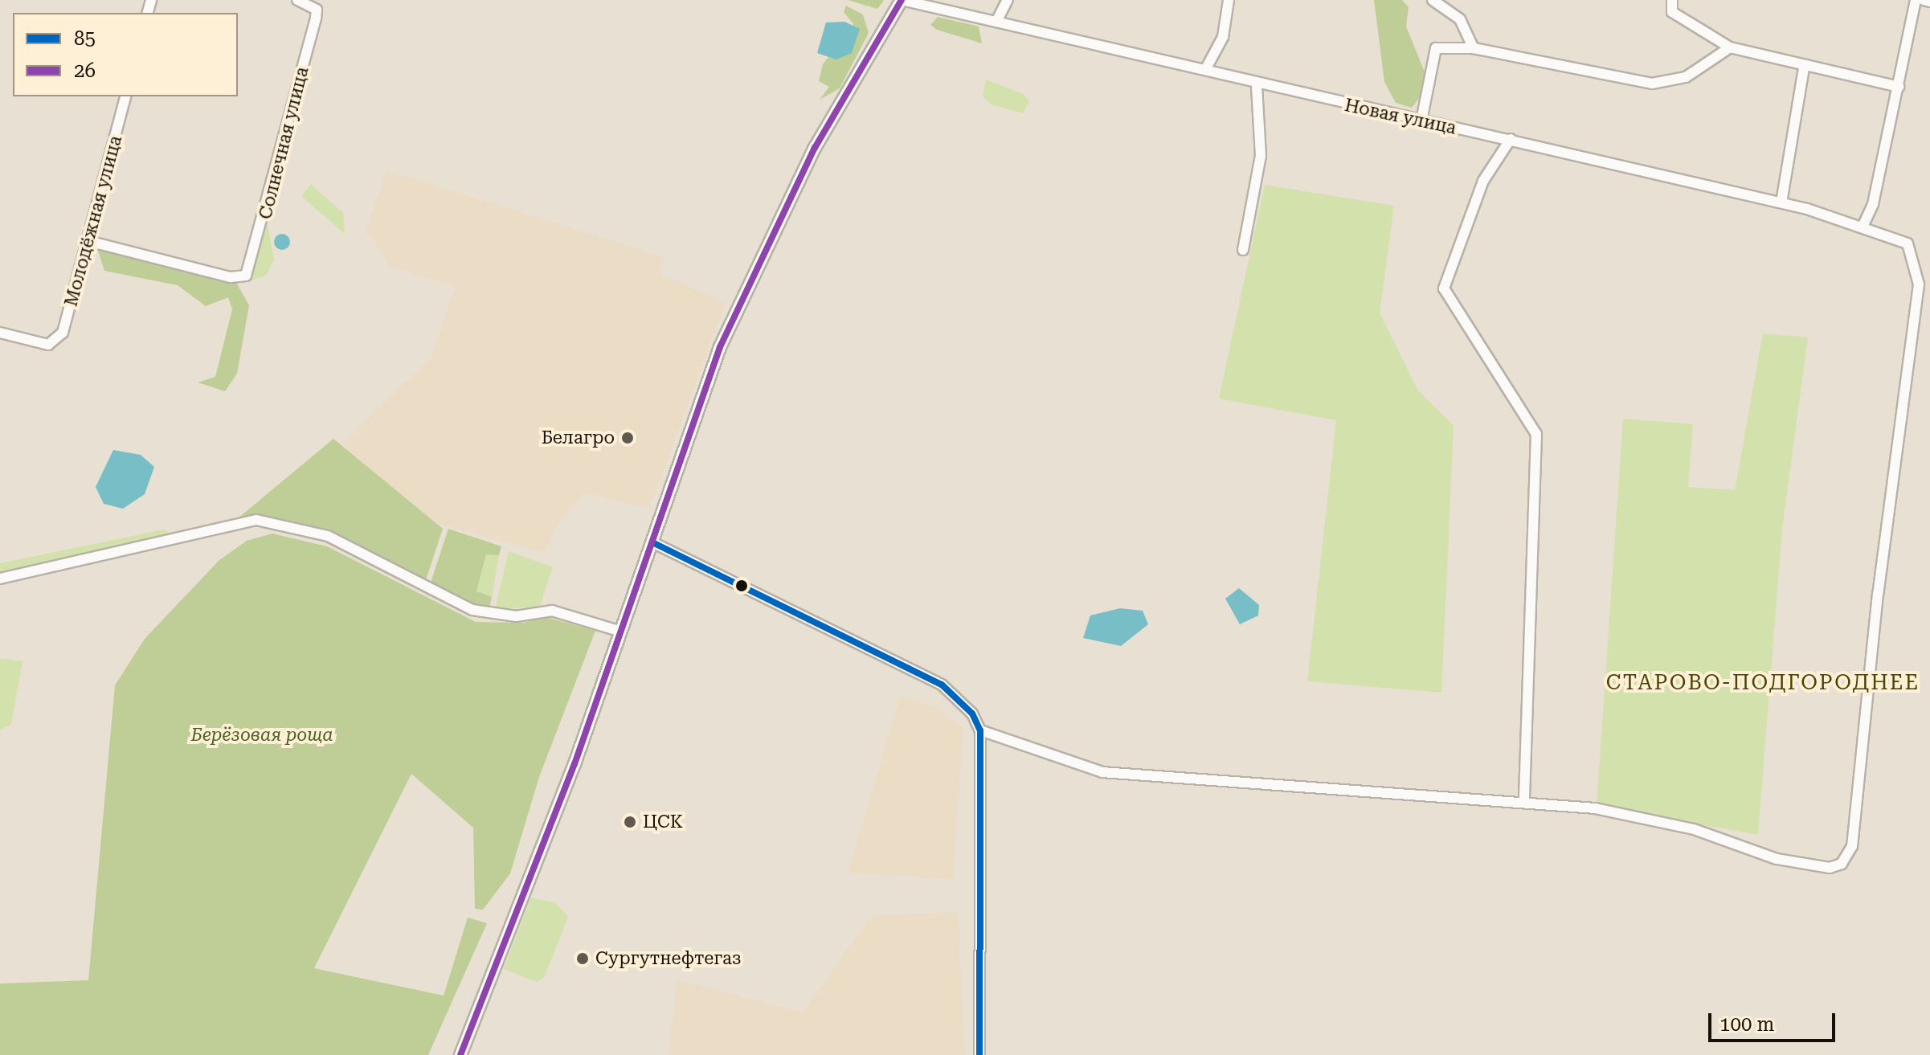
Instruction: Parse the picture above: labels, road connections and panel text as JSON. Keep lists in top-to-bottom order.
{
  "streets": {
    "street": ["Новая улица", "Солнечная улица", "Молодёжная улица"]
  },
  "crossings": [
    ["Солнечная улица", "Молодёжная улица"]
  ],
  "districts": ["СТАРОВО-ПОДГОРОДНЕЕ"],
  "parks": ["Берёзовая роща"],
  "places": ["Белагро", "ЦСК", "Сургутнефтегаз"],
  "lines": ["transit line 26", "transit line 85"],
  "legend": ["85", "26"],
  "scale_bar": "100 m"
}
